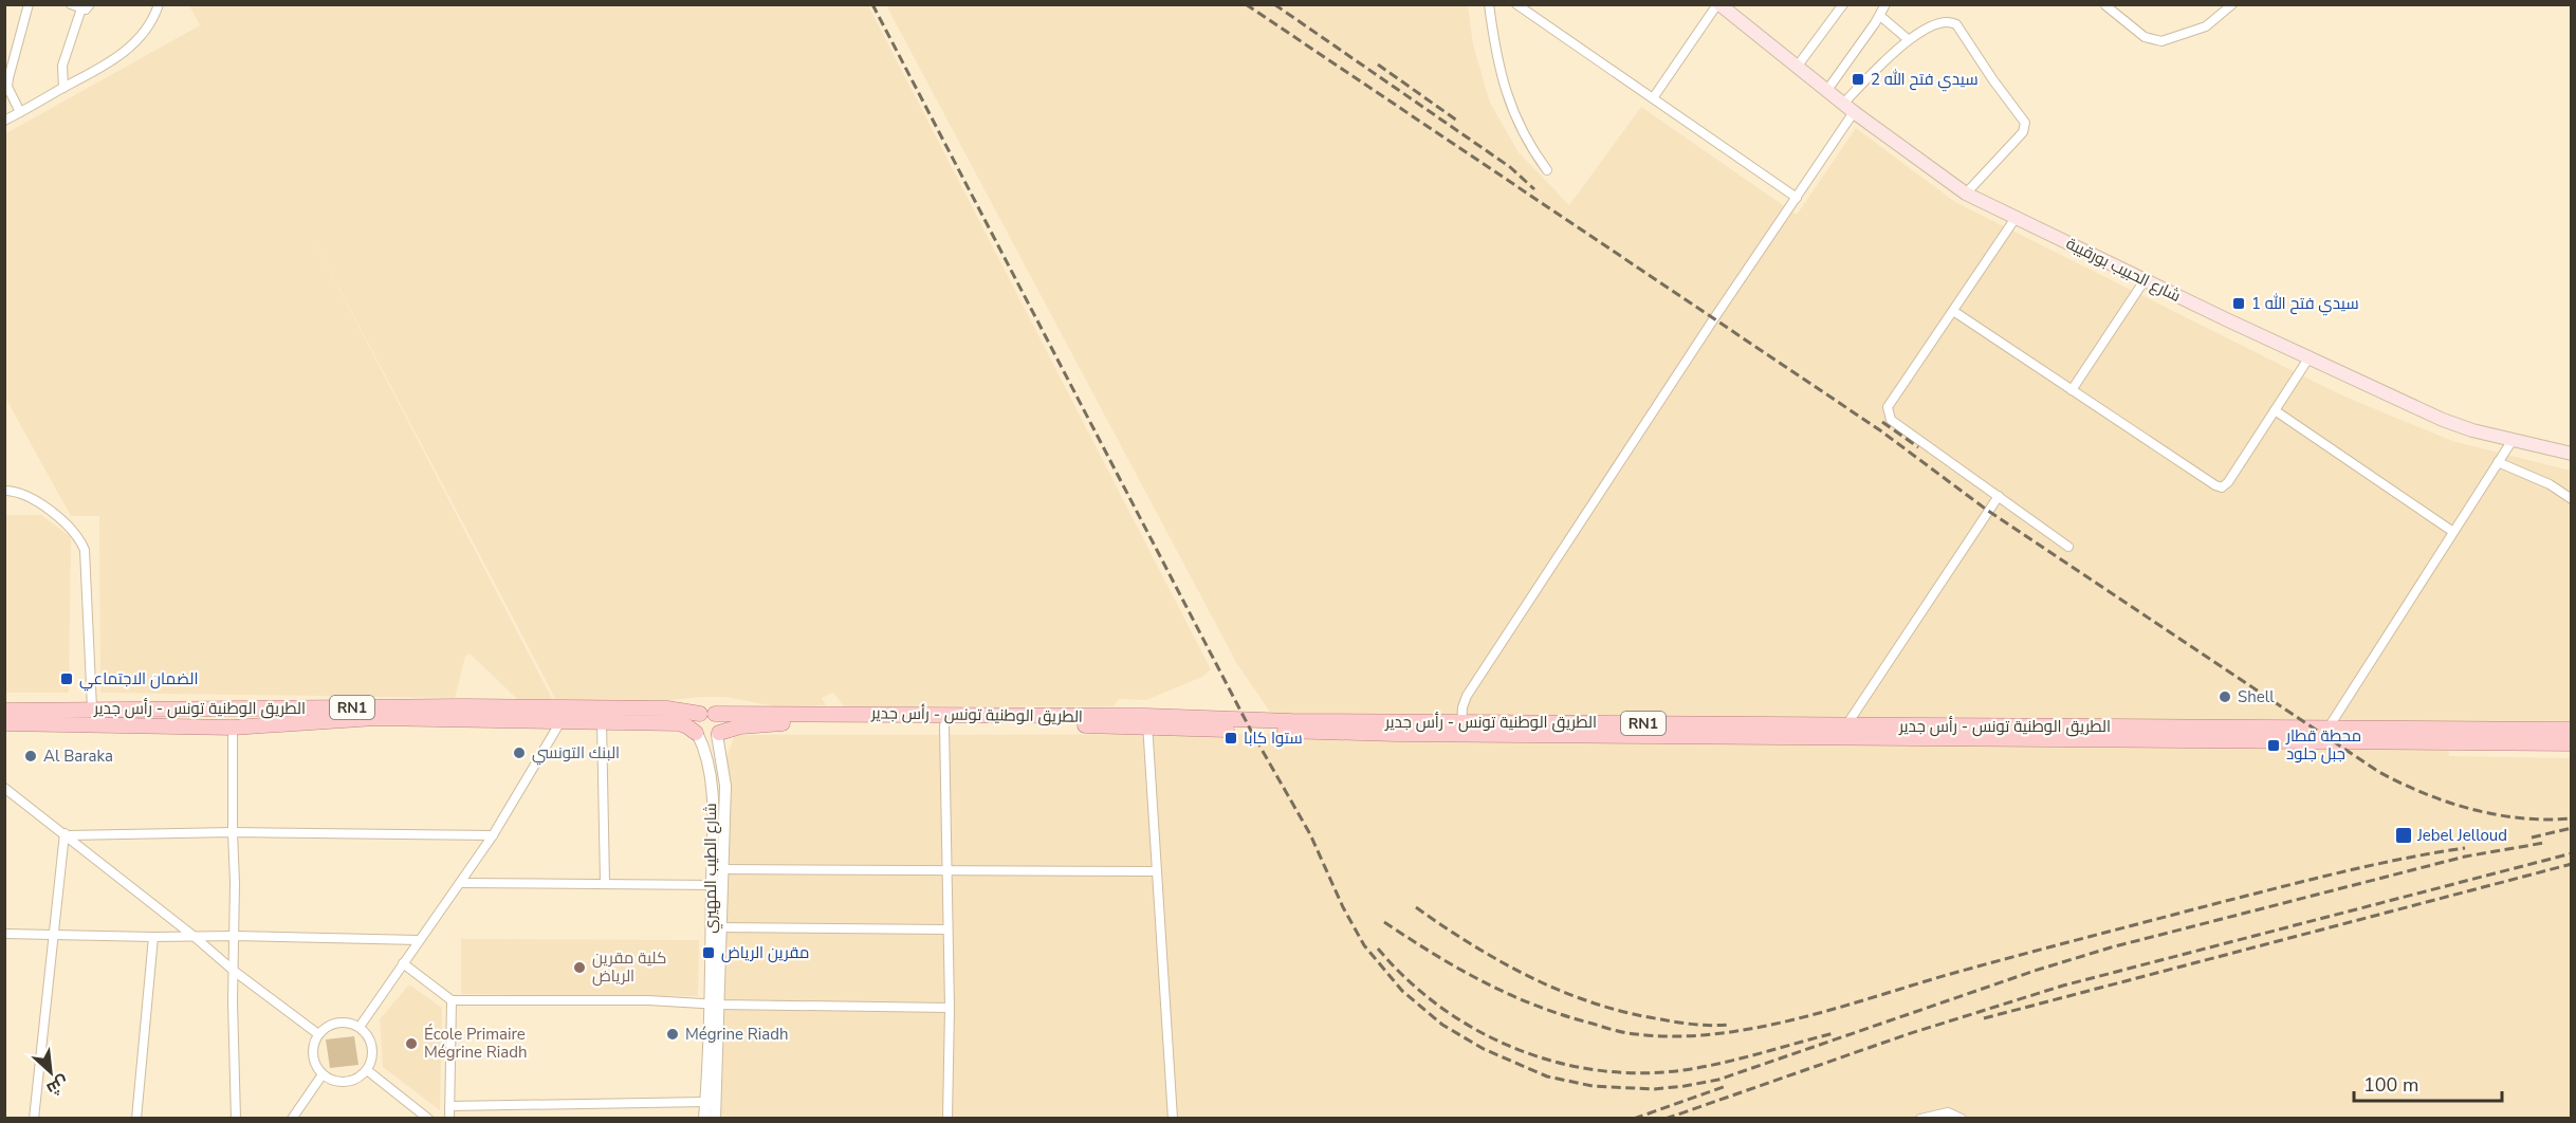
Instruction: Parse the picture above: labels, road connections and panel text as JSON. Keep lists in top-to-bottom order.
{
  "streets": {
    "main road": ["شارع الحبيب بورقيبة", "RN1", "الطريق الوطنية تونس - رأس جدير"],
    "street": ["شارع الطيب المهيري"]
  },
  "crossings": [
    ["RN1", "الطريق الوطنية تونس - رأس جدير"],
    ["RN1", "شارع الطيب المهيري"],
    ["الطريق الوطنية تونس - رأس جدير", "شارع الطيب المهيري"]
  ],
  "places": {
    "transit": [
      "2 سيدي فتح الله",
      "سيدي فتح الله 1",
      "الضمان الاجتماعي",
      "ستوا كابا",
      "محطة قطار جبل جلود",
      "Jebel Jelloud",
      "مقرين الرياض"
    ],
    "other": [
      "Shell",
      "البنك التونسي",
      "Al Baraka",
      "كلية مقرين الرياض",
      "Mégrine Riadh",
      "École Primaire Mégrine Riadh"
    ]
  },
  "scale_bar": "100 m",
  "north": "bottom right"
}
